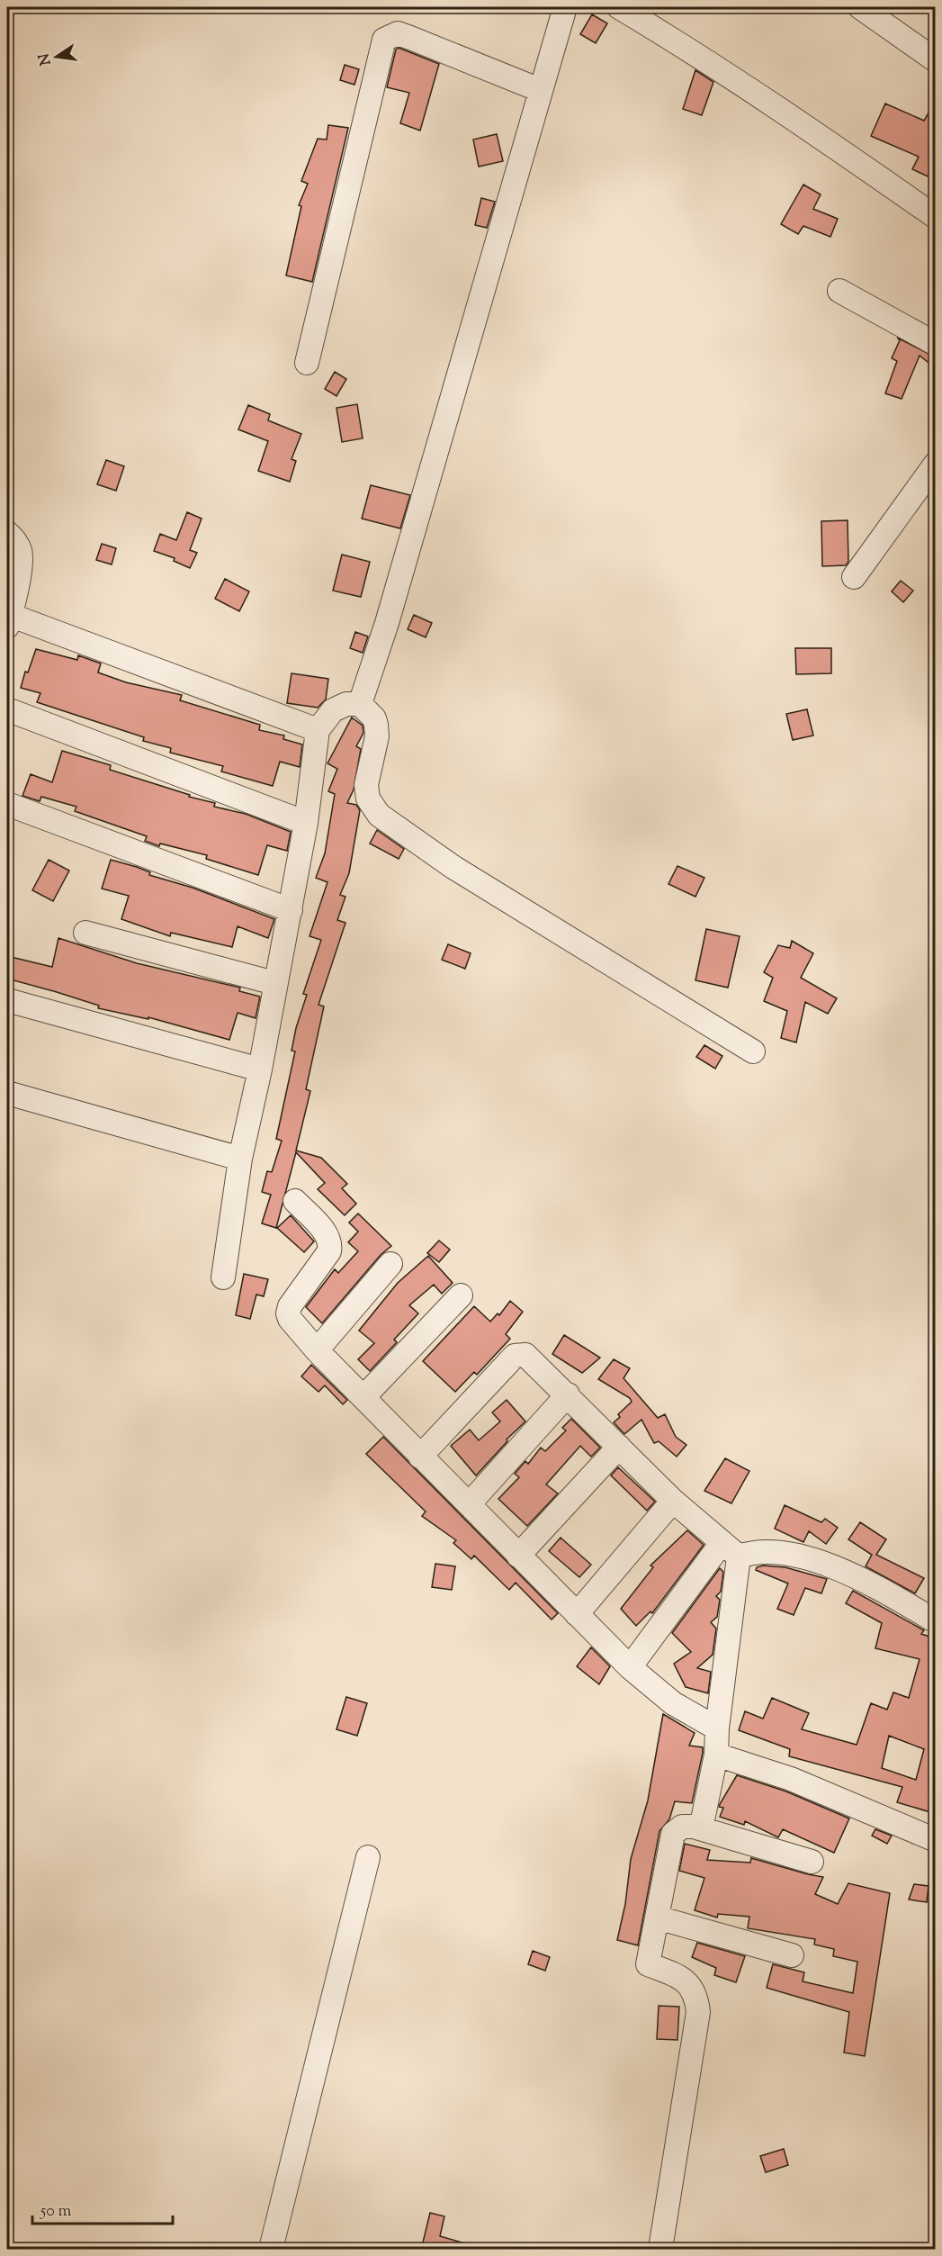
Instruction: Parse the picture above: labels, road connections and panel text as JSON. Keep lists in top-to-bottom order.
{
  "scale_bar": "50 m",
  "north": "left"
}
